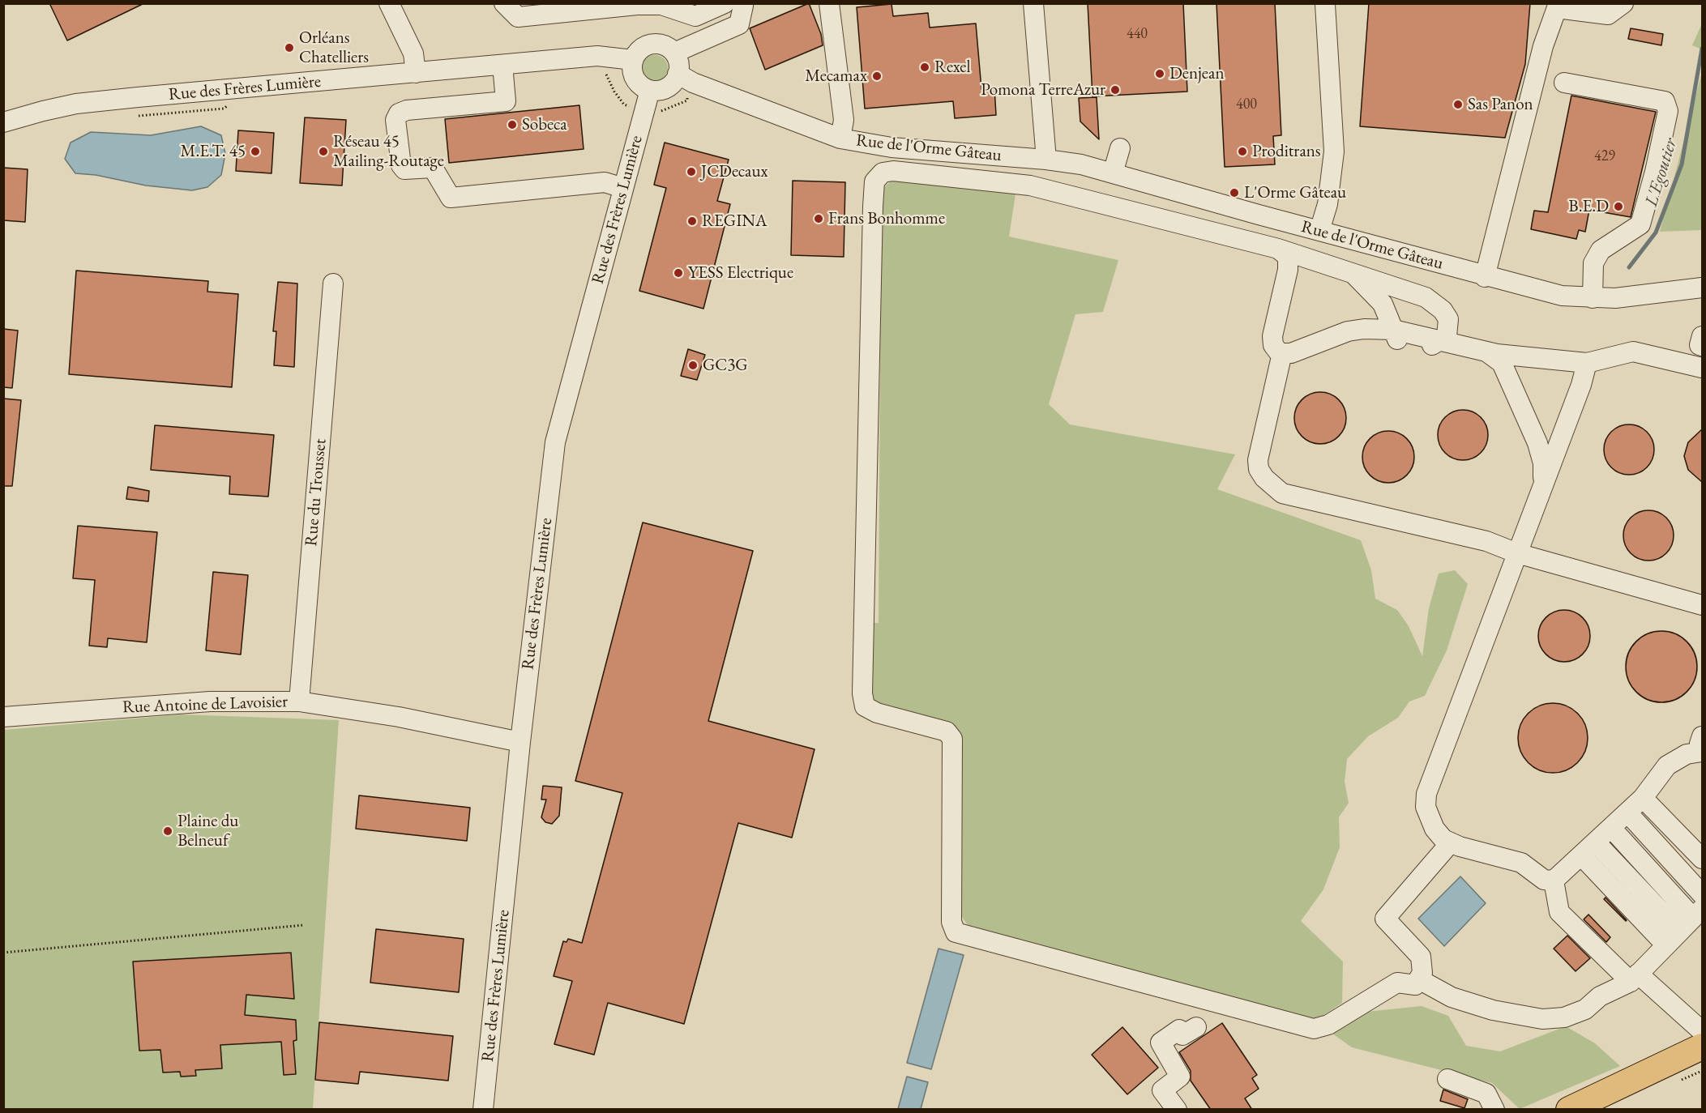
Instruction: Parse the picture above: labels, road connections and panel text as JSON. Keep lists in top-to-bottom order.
{
  "streets": {
    "street": [
      "Rue des Frères Lumière",
      "Rue de l'Orme Gâteau",
      "Rue du Trousset",
      "Rue Antoine de Lavoisier"
    ]
  },
  "crossings": [
    ["Rue des Frères Lumière", "Rue de l'Orme Gâteau"],
    ["Rue des Frères Lumière", "Rue Antoine de Lavoisier"],
    ["Rue du Trousset", "Rue Antoine de Lavoisier"]
  ],
  "water": ["L'Egoutier"],
  "places": [
    "Orléans Chatelliers",
    "Rexel",
    "Denjean",
    "Mecamax",
    "Pomona TerreAzur",
    "Sas Panon",
    "Sobeca",
    "M.E.T. 45",
    "Réseau 45 Mailing-Routage",
    "Proditrans",
    "JCDecaux",
    "L'Orme Gâteau",
    "B.E.D",
    "Frans Bonhomme",
    "REGINA",
    "YESS Electrique",
    "GC3G",
    "Plaine du Belneuf"
  ],
  "house_numbers": ["440", "400", "429"]
}
